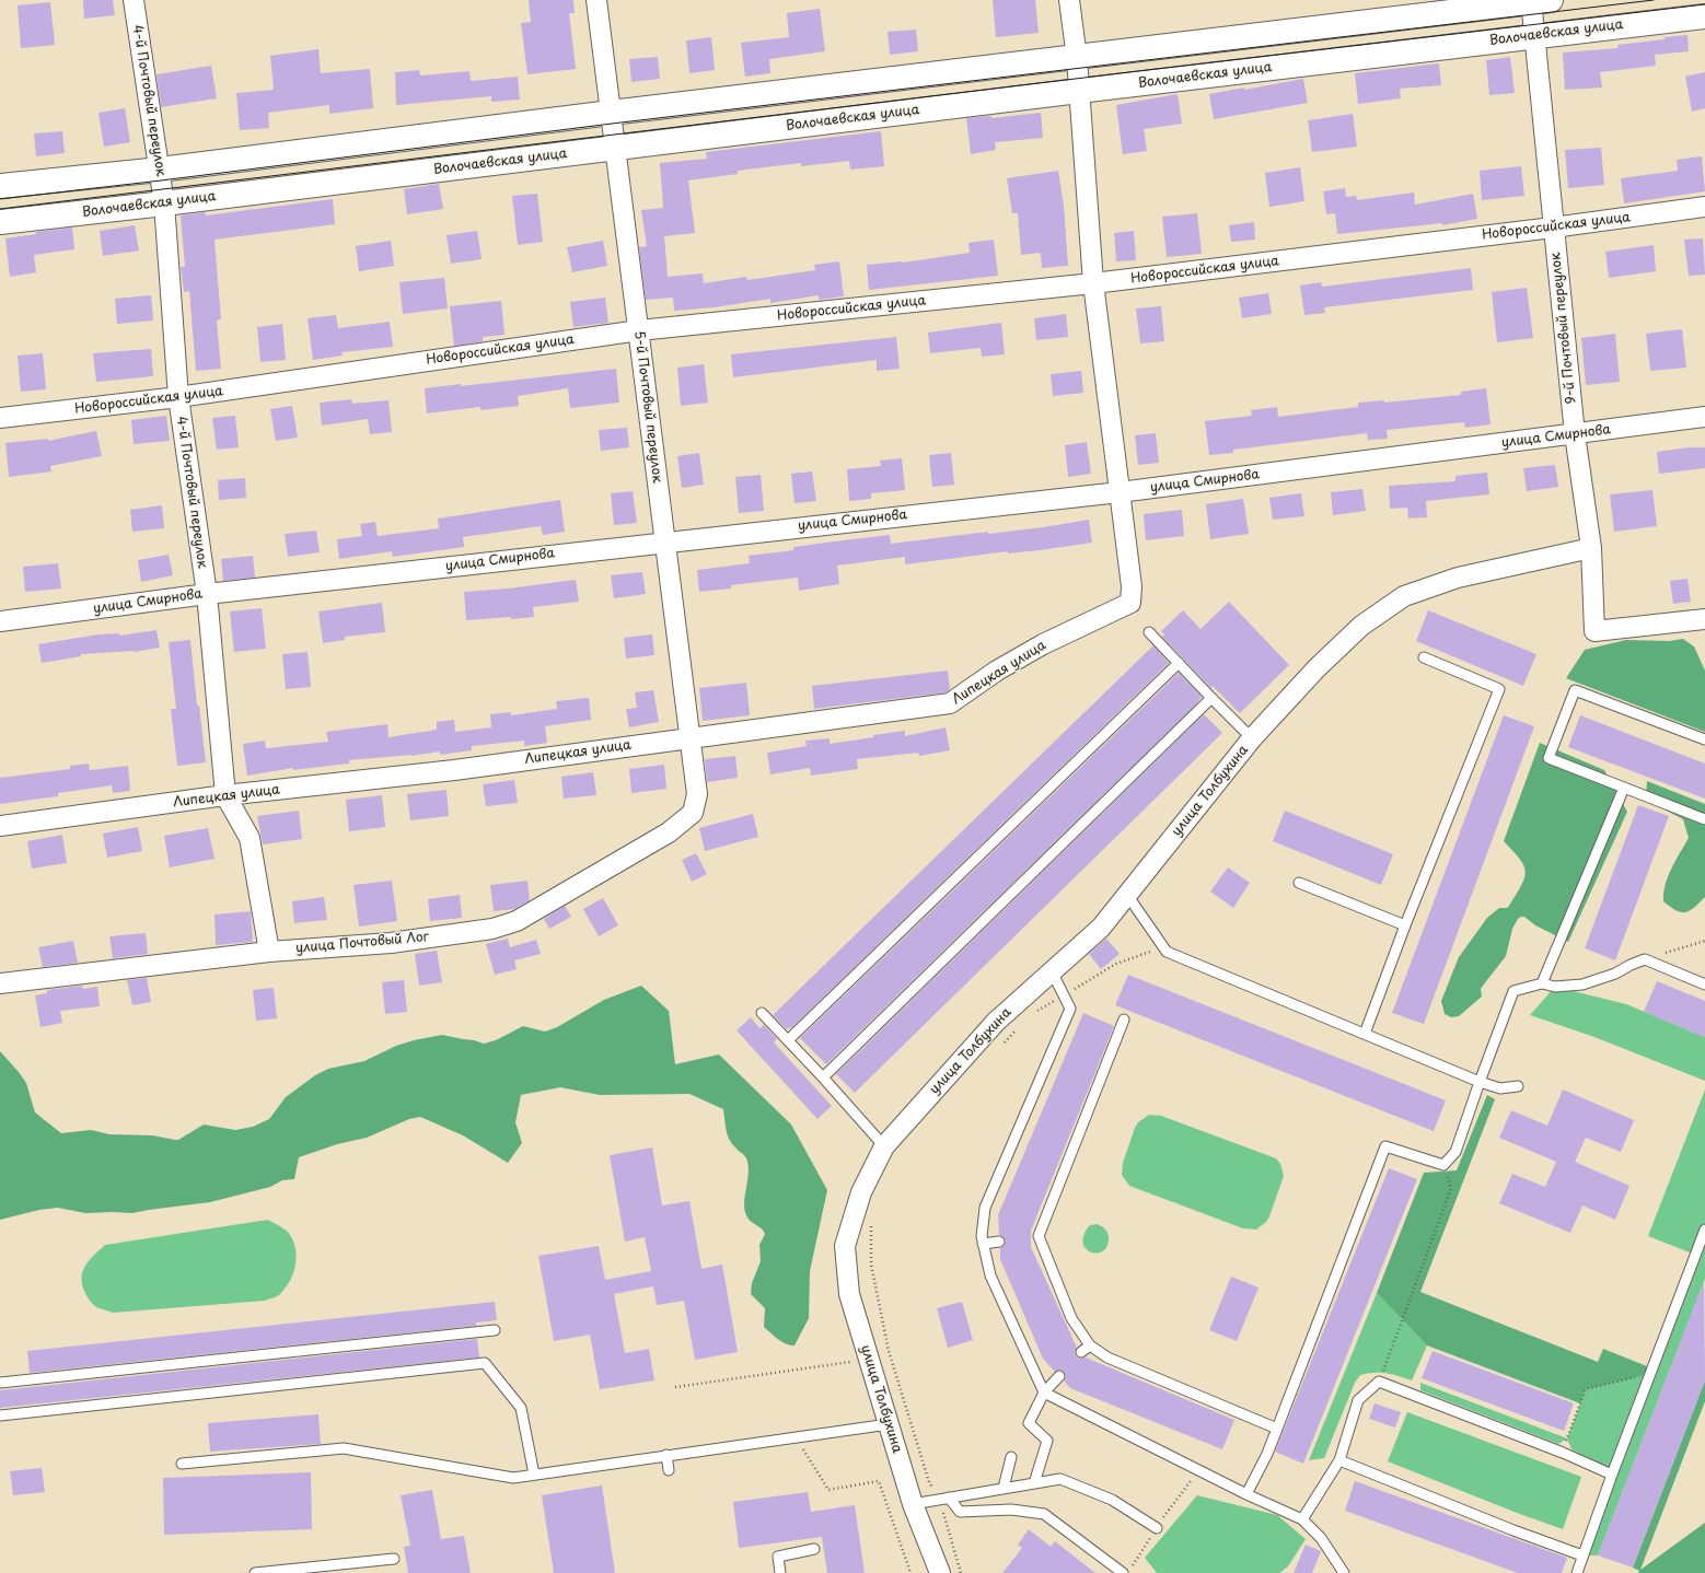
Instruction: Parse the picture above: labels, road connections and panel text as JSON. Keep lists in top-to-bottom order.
{
  "streets": {
    "main road": ["Волочаевская улица"],
    "street": [
      "4-й Почтовый переулок",
      "Новороссийская улица",
      "9-й Почтовый переулок",
      "5-й Почтовый переулок",
      "улица Смирнова",
      "Липецкая улица",
      "улица Толбухина",
      "улица Почтовый Лог"
    ]
  },
  "crossings": [
    ["Волочаевская улица", "4-й Почтовый переулок"],
    ["Волочаевская улица", "9-й Почтовый переулок"],
    ["Волочаевская улица", "5-й Почтовый переулок"],
    ["4-й Почтовый переулок", "Новороссийская улица"],
    ["4-й Почтовый переулок", "улица Смирнова"],
    ["4-й Почтовый переулок", "Липецкая улица"],
    ["4-й Почтовый переулок", "улица Почтовый Лог"],
    ["Новороссийская улица", "9-й Почтовый переулок"],
    ["Новороссийская улица", "5-й Почтовый переулок"],
    ["9-й Почтовый переулок", "улица Смирнова"],
    ["9-й Почтовый переулок", "улица Толбухина"],
    ["5-й Почтовый переулок", "улица Смирнова"],
    ["5-й Почтовый переулок", "Липецкая улица"],
    ["5-й Почтовый переулок", "улица Почтовый Лог"],
    ["улица Смирнова", "Липецкая улица"]
  ]
}
